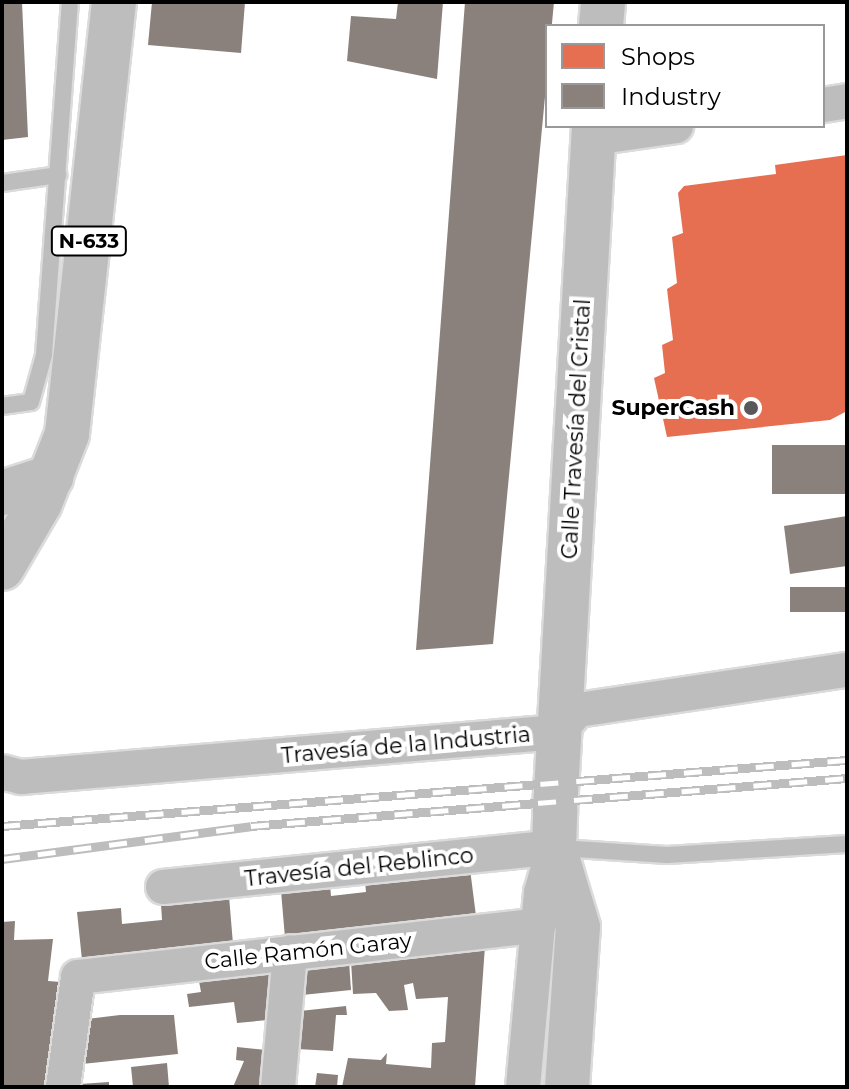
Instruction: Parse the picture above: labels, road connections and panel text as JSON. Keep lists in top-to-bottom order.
{
  "streets": {
    "main road": ["N-633", "Calle Travesía del Cristal"],
    "street": ["Travesía de la Industria", "Travesía del Reblinco", "Calle Ramón Garay"]
  },
  "crossings": [
    ["Calle Travesía del Cristal", "Travesía de la Industria"],
    ["Calle Travesía del Cristal", "Travesía del Reblinco"],
    ["Calle Travesía del Cristal", "Calle Ramón Garay"]
  ],
  "places": ["SuperCash"],
  "legend": ["Shops", "Industry"]
}
